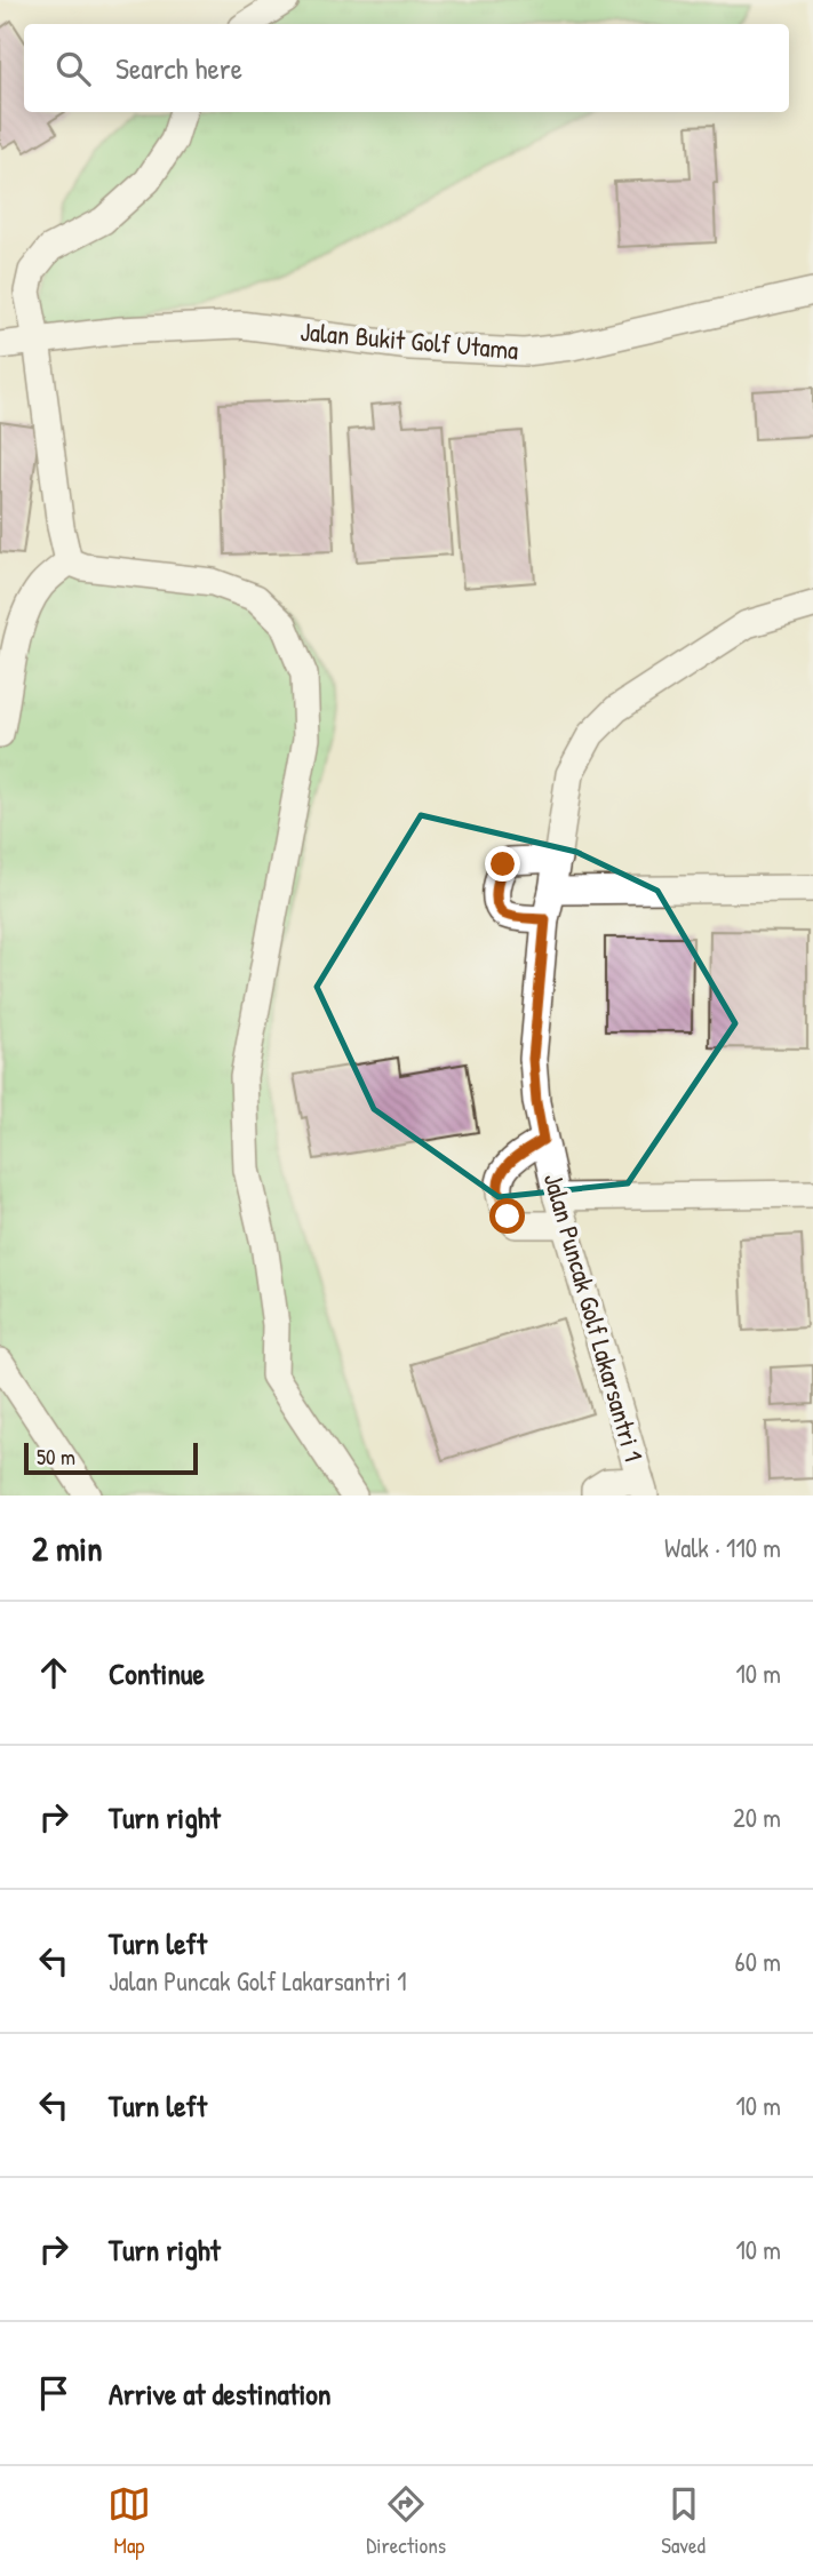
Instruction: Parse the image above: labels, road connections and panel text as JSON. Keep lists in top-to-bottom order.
{
  "streets": {
    "street": ["Jalan Bukit Golf Utama", "Jalan Puncak Golf Lakarsantri 1"]
  },
  "scale_bar": "50 m",
  "page": {
    "search": "Search here",
    "scale": "50 m",
    "heading": ["2 min", "Walk · 110 m"],
    "list": [
      ["Continue", "10 m"],
      ["Turn right", "20 m"],
      ["Turn left", "Jalan Puncak Golf Lakarsantri 1", "60 m"],
      ["Turn left", "10 m"],
      ["Turn right", "10 m"],
      "Arrive at destination"
    ],
    "nav": ["Map", "Directions", "Saved"]
  }
}
